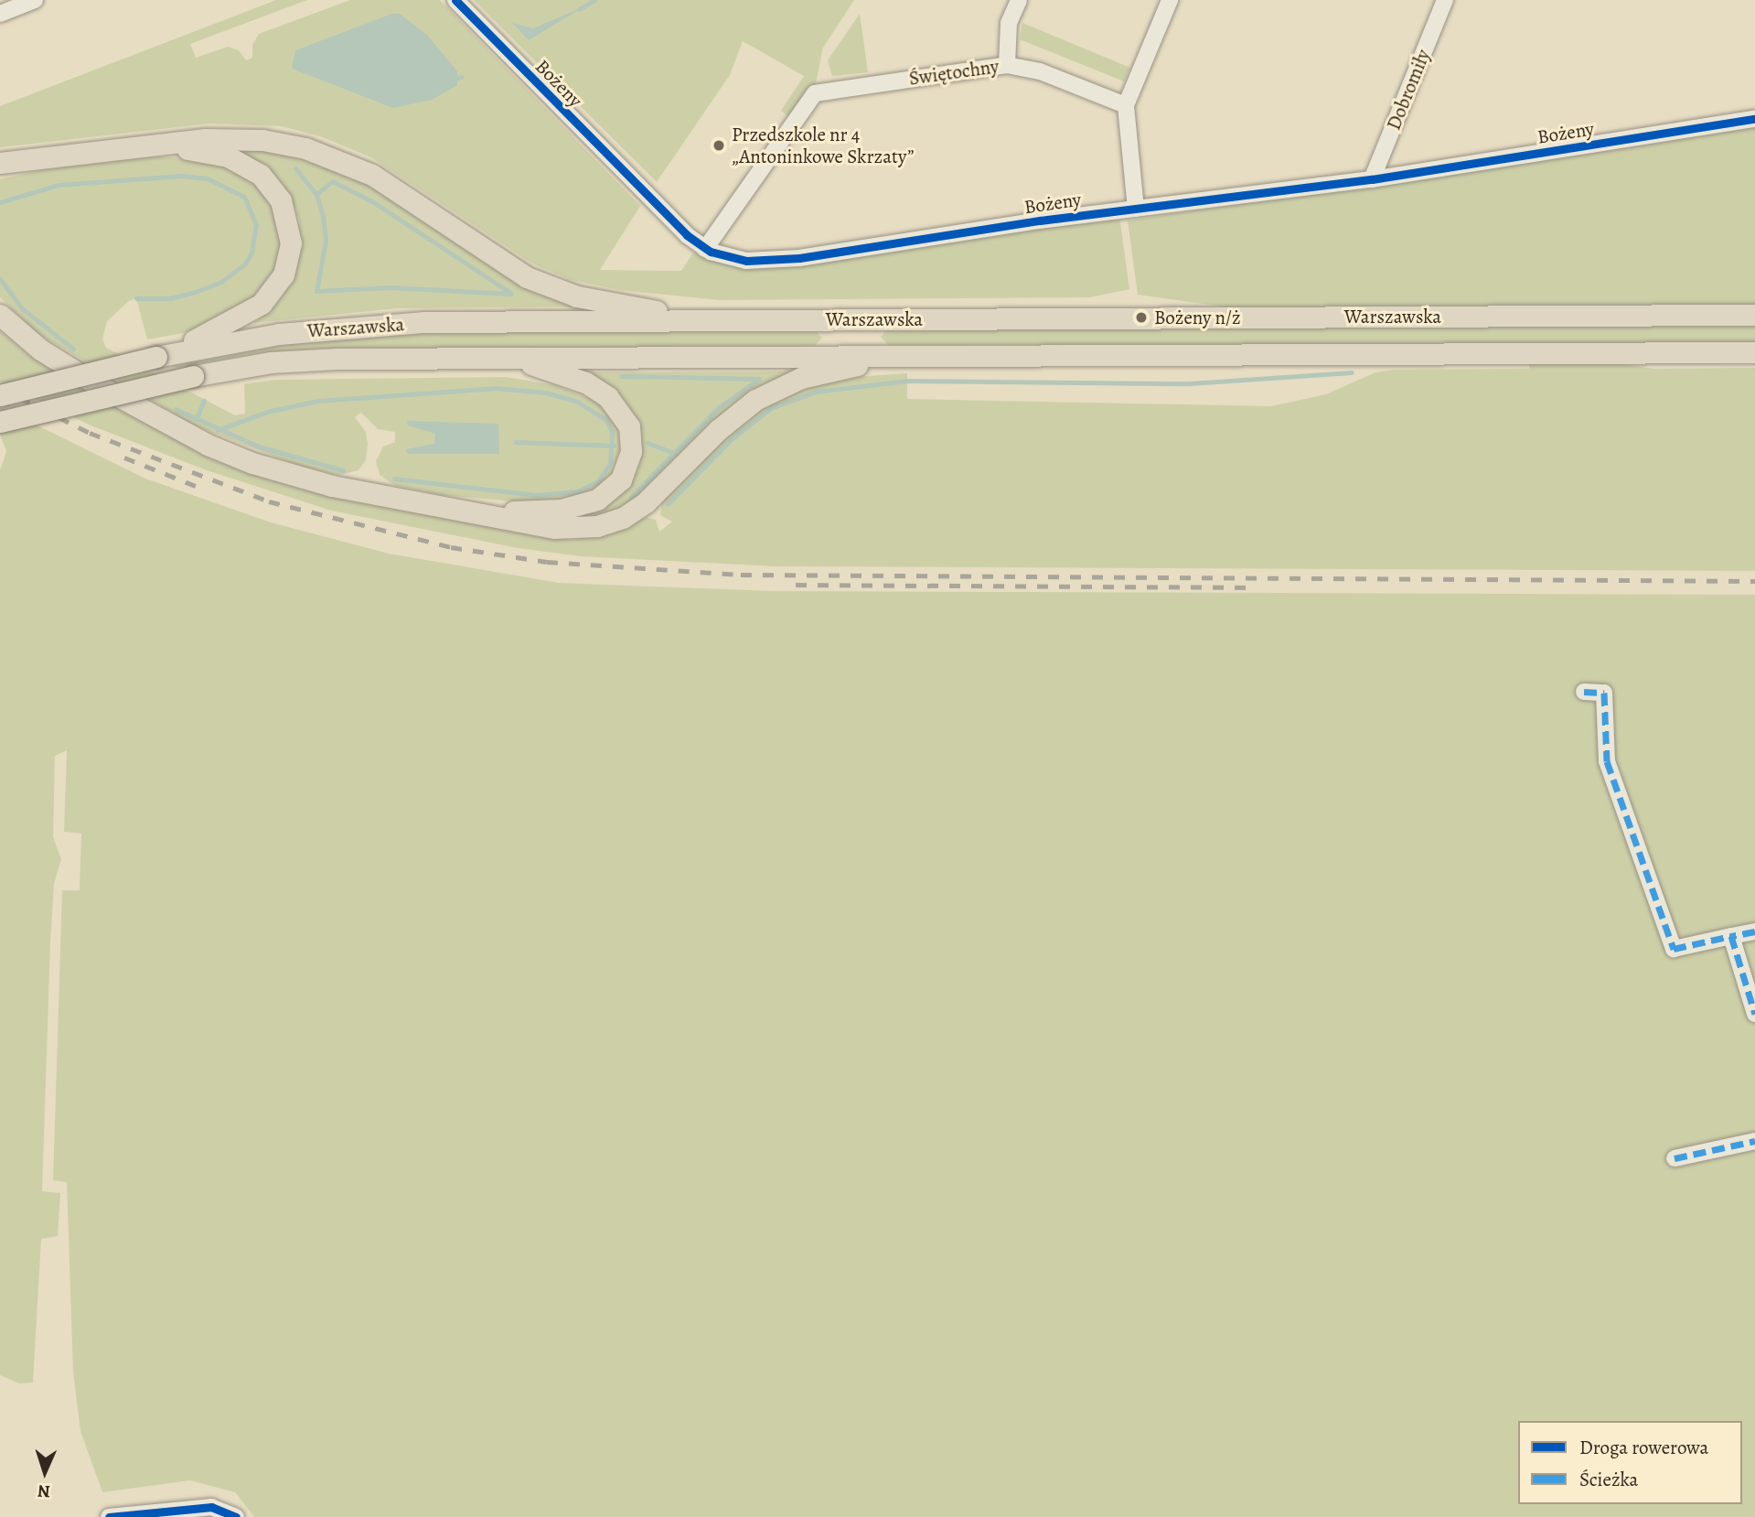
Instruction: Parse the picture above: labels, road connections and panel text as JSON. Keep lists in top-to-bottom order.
{
  "streets": {
    "main road": ["Warszawska"],
    "street": ["Świętochny", "Bożeny", "Dobromiły"]
  },
  "crossings": [
    ["Świętochny", "Bożeny"],
    ["Bożeny", "Dobromiły"]
  ],
  "places": ["Przedszkole nr 4 „Antoninkowe Skrzaty”", "Bożeny n/ż"],
  "legend": ["Droga rowerowa", "Ścieżka"],
  "north": "bottom"
}
